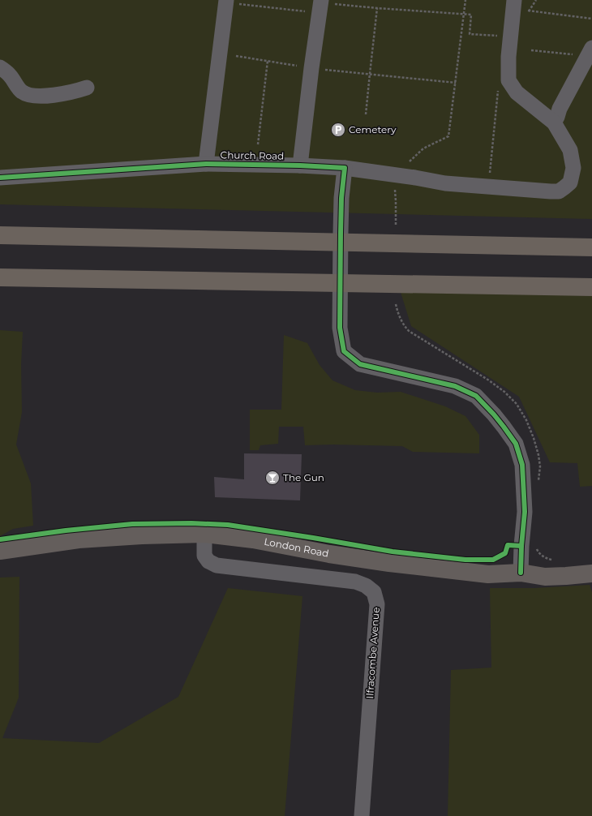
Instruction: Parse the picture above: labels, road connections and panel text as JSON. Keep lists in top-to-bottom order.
{
  "streets": {
    "main road": ["London Road"],
    "street": ["Church Road", "Ilfracombe Avenue"]
  },
  "crossings": [
    ["London Road", "Ilfracombe Avenue"]
  ],
  "places": {
    "parking": ["Cemetery"],
    "bar": ["The Gun"]
  }
}
